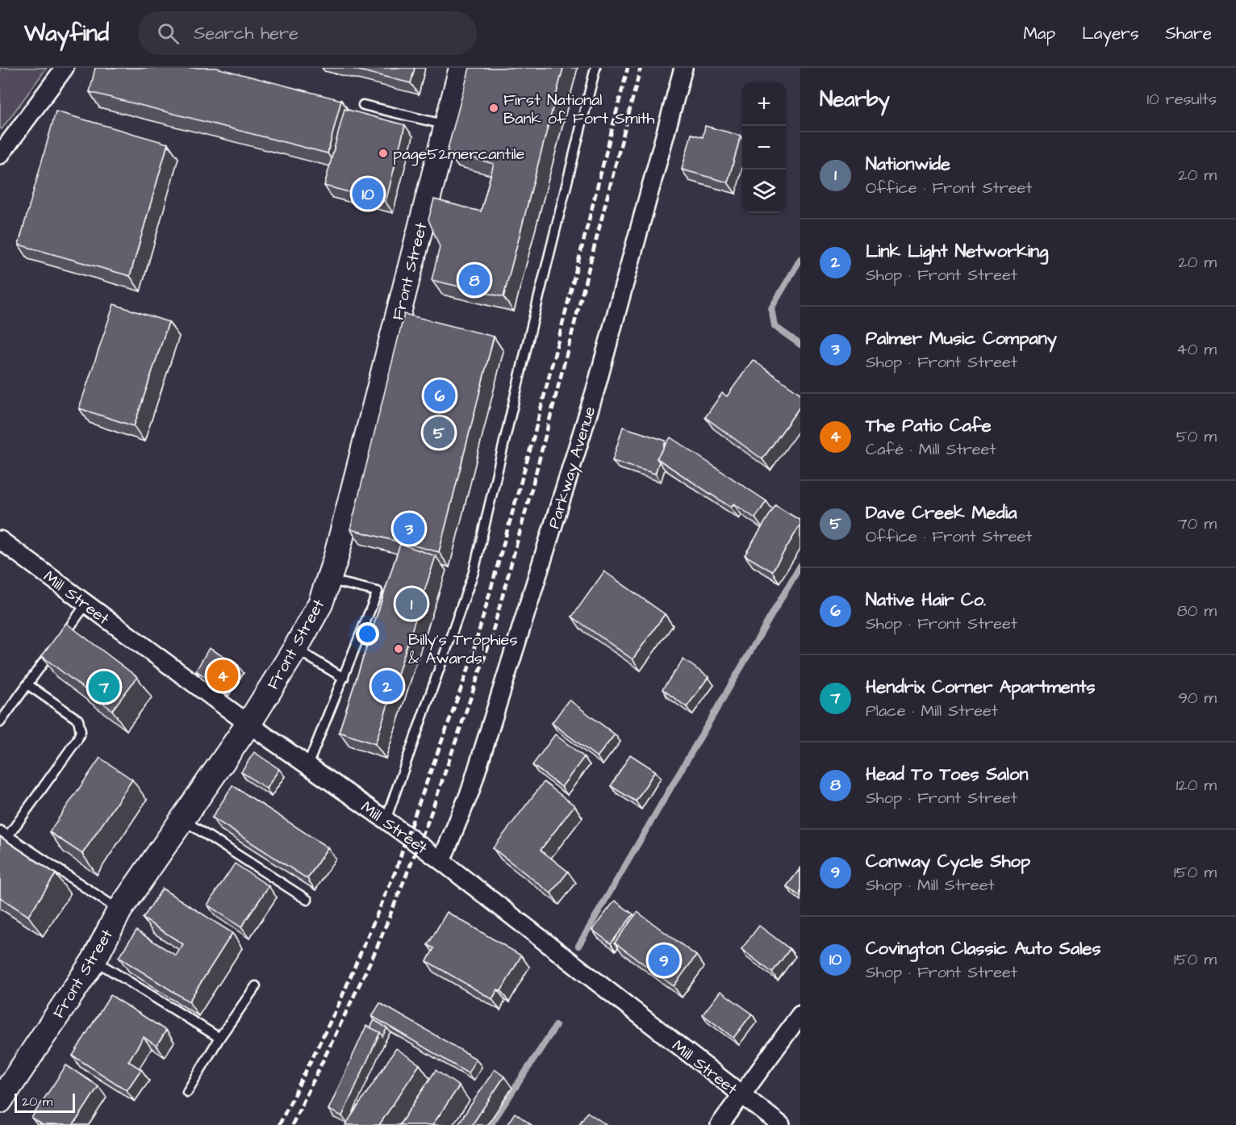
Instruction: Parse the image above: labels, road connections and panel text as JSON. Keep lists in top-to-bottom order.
{
  "streets": {
    "street": ["Front Street", "Parkway Avenue", "Mill Street"]
  },
  "crossings": [
    ["Front Street", "Mill Street"],
    ["Parkway Avenue", "Mill Street"]
  ],
  "places": ["First National Bank of Fort Smith", "page52mercantile", "Billy's Trophies & Awards"],
  "scale_bar": "20 m",
  "page": {
    "header": "Wayfind",
    "search": "Search here",
    "nav": ["Map", "Layers", "Share"],
    "heading": ["Nearby", "10 results"],
    "map_buttons": ["+", "−"],
    "list": [
      {
        "mark": "1",
        "name": "Nationwide",
        "note": "Office · Front Street",
        "value": "20 m"
      },
      {
        "mark": "2",
        "name": "Link Light Networking",
        "note": "Shop · Front Street",
        "value": "20 m"
      },
      {
        "mark": "3",
        "name": "Palmer Music Company",
        "note": "Shop · Front Street",
        "value": "40 m"
      },
      {
        "mark": "4",
        "name": "The Patio Cafe",
        "note": "Café · Mill Street",
        "value": "50 m"
      },
      {
        "mark": "5",
        "name": "Dave Creek Media",
        "note": "Office · Front Street",
        "value": "70 m"
      },
      {
        "mark": "6",
        "name": "Native Hair Co.",
        "note": "Shop · Front Street",
        "value": "80 m"
      },
      {
        "mark": "7",
        "name": "Hendrix Corner Apartments",
        "note": "Place · Mill Street",
        "value": "90 m"
      },
      {
        "mark": "8",
        "name": "Head To Toes Salon",
        "note": "Shop · Front Street",
        "value": "120 m"
      },
      {
        "mark": "9",
        "name": "Conway Cycle Shop",
        "note": "Shop · Mill Street",
        "value": "150 m"
      },
      {
        "mark": "10",
        "name": "Covington Classic Auto Sales",
        "note": "Shop · Front Street",
        "value": "150 m"
      }
    ],
    "pins": [
      "10",
      "8",
      "6",
      "5",
      "3",
      "1",
      "4",
      "2",
      "7",
      "9"
    ],
    "scale": "20 m"
  }
}
